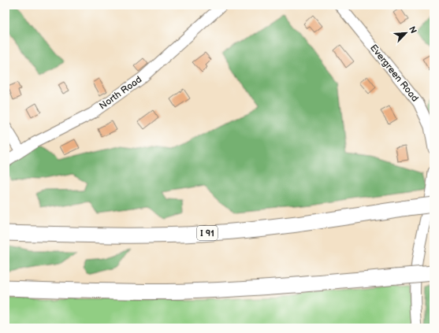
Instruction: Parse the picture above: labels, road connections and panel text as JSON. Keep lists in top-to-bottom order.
{
  "streets": {
    "highway": ["I 91"],
    "street": ["Evergreen Road", "North Road"]
  },
  "north": "top right"
}
